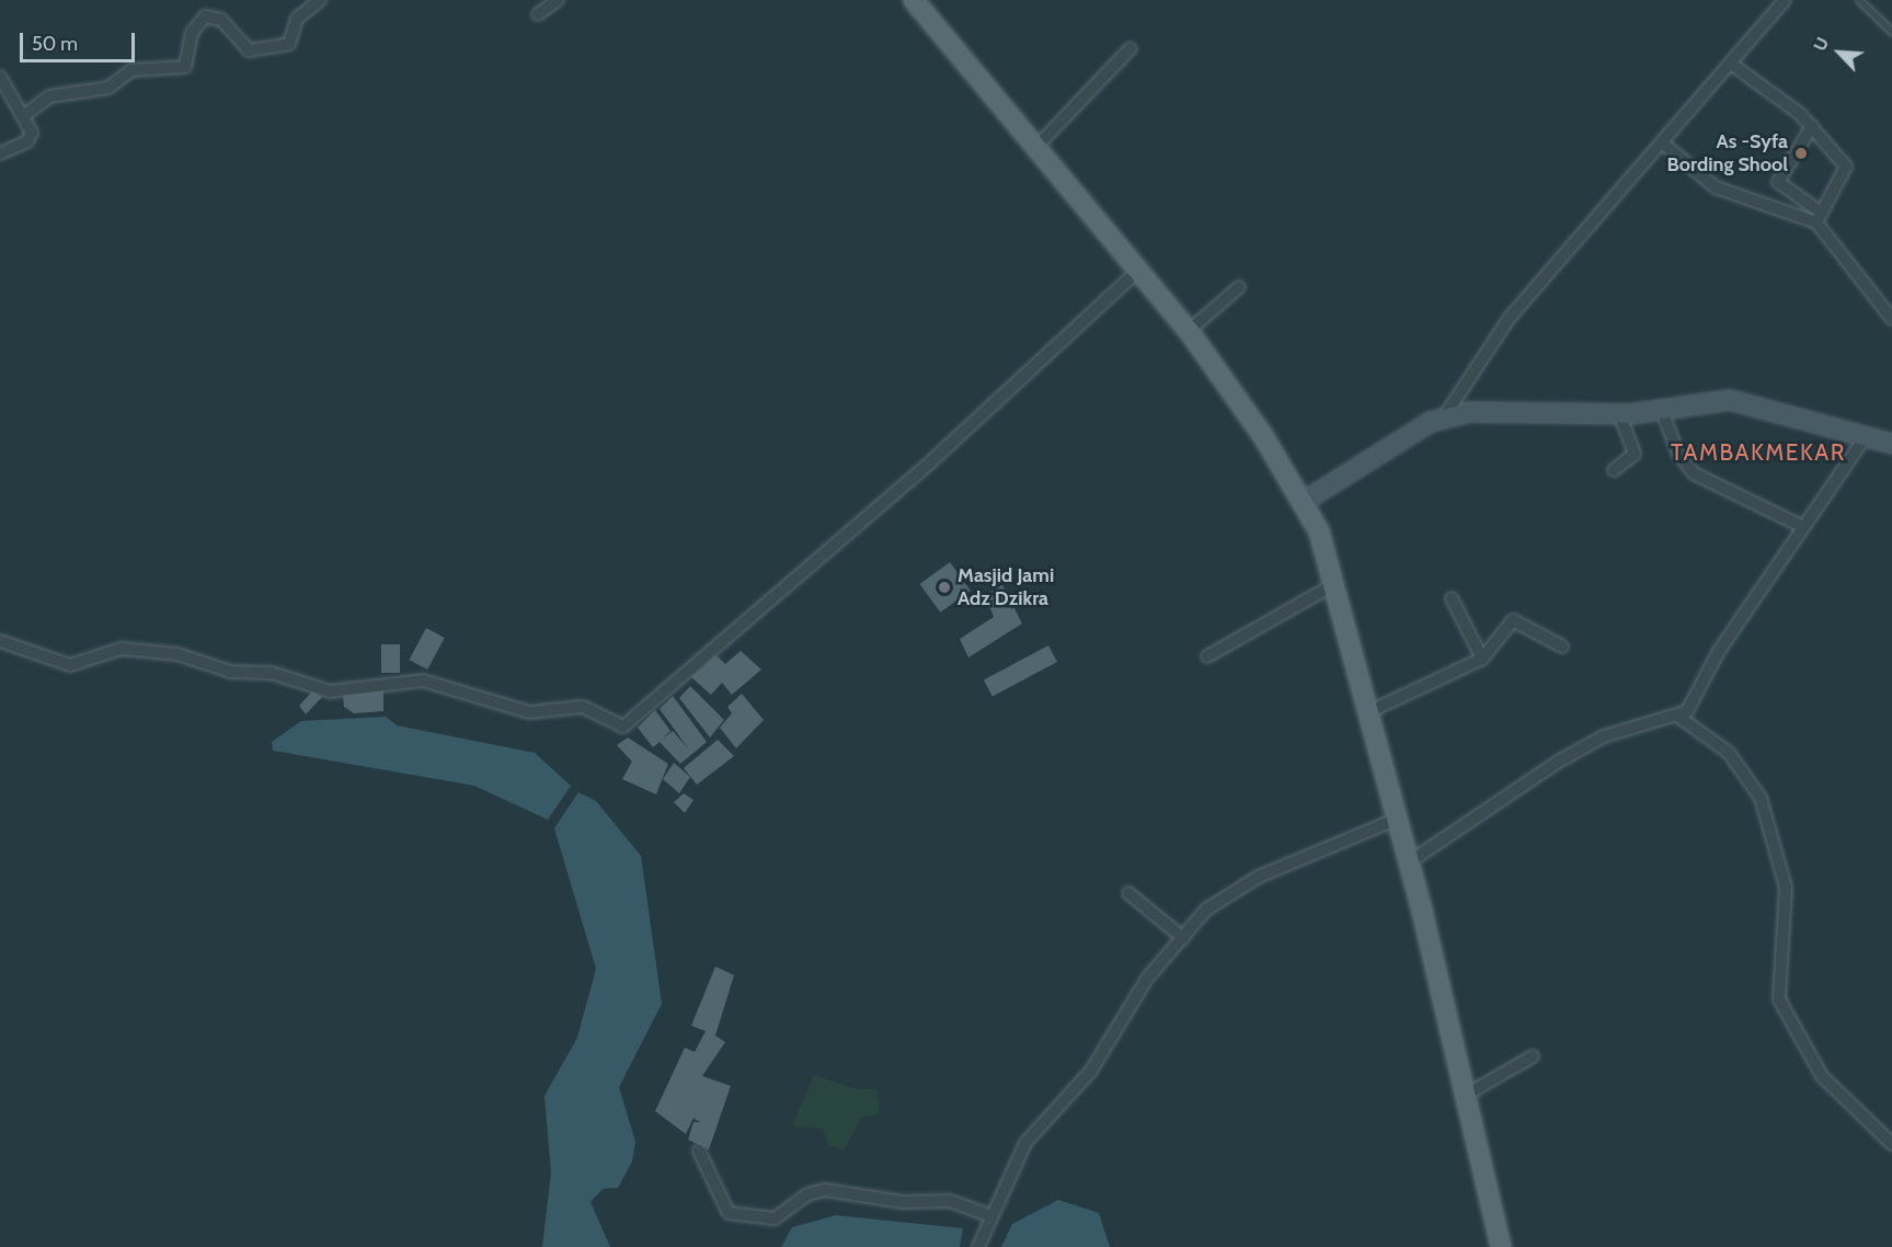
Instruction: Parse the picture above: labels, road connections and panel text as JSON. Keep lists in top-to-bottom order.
{
  "districts": ["TAMBAKMEKAR"],
  "places": ["As -Syfa Bording Shool", "Masjid Jami Adz Dzikra"],
  "scale_bar": "50 m",
  "north": "top left"
}
